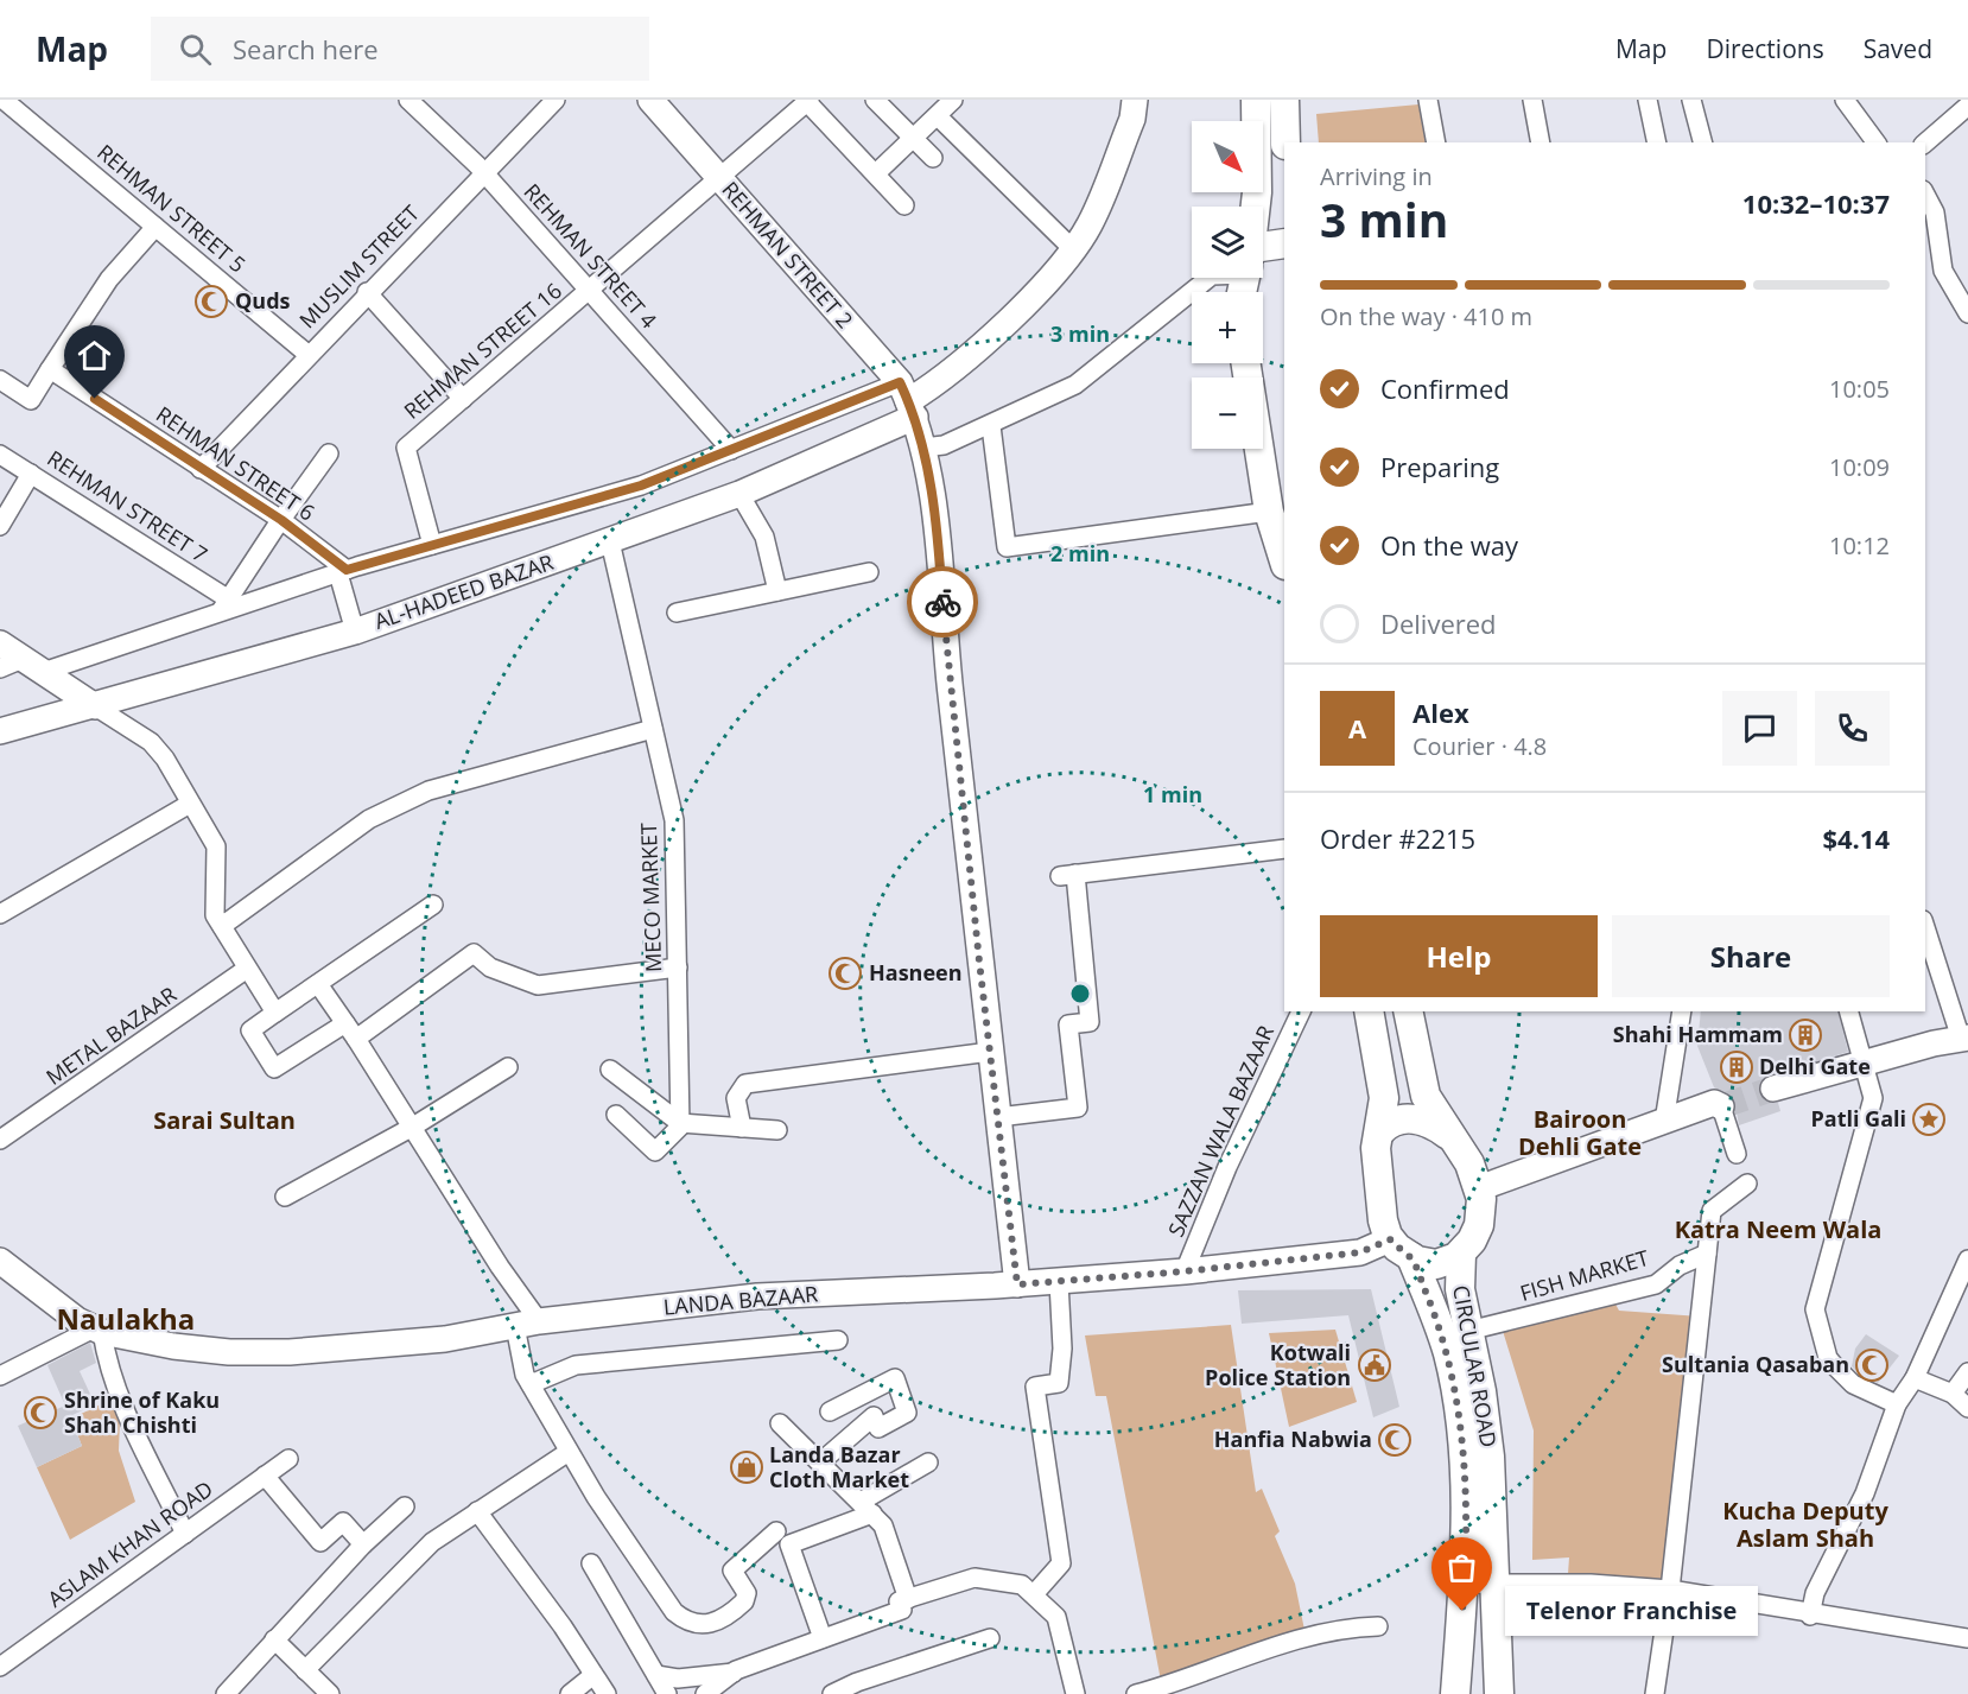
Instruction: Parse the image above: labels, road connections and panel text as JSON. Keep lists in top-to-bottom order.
{
  "streets": {
    "main road": ["CIRCULAR ROAD"],
    "street": [
      "REHMAN STREET 5",
      "REHMAN STREET 2",
      "REHMAN STREET 4",
      "MUSLIM STREET",
      "REHMAN STREET 16",
      "REHMAN STREET 6",
      "REHMAN STREET 7",
      "AL-HADEED BAZAR",
      "MECO MARKET",
      "METAL BAZAAR",
      "SAZZAN WALA BAZAAR",
      "FISH MARKET",
      "LANDA BAZAAR",
      "ASLAM KHAN ROAD"
    ]
  },
  "crossings": [
    ["REHMAN STREET 5", "MUSLIM STREET"],
    ["REHMAN STREET 2", "REHMAN STREET 16"],
    ["REHMAN STREET 2", "AL-HADEED BAZAR"],
    ["REHMAN STREET 4", "MUSLIM STREET"],
    ["REHMAN STREET 4", "REHMAN STREET 16"],
    ["MUSLIM STREET", "REHMAN STREET 6"],
    ["AL-HADEED BAZAR", "MECO MARKET"],
    ["SAZZAN WALA BAZAAR", "LANDA BAZAAR"],
    ["FISH MARKET", "CIRCULAR ROAD"],
    ["LANDA BAZAAR", "CIRCULAR ROAD"]
  ],
  "districts": [
    "Bairoon Dehli Gate",
    "Sarai Sultan",
    "Katra Neem Wala",
    "Naulakha",
    "Kucha Deputy Aslam Shah"
  ],
  "places": {
    "mosque": [
      "Quds",
      "Hasneen",
      "Sultania Qasaban",
      "Shrine of Kaku Shah Chishti",
      "Hanfia Nabwia"
    ],
    "building": ["Shahi Hammam", "Delhi Gate"],
    "place": ["Patli Gali"],
    "public building": ["Kotwali Police Station"],
    "shop": ["Landa Bazar Cloth Market"],
    "other": ["Telenor Franchise"]
  },
  "north": "bottom right",
  "page": {
    "header": "Map",
    "search": "Search here",
    "nav": ["Map", "Directions", "Saved"],
    "map_buttons": ["+", "−"],
    "heading": ["3 min", "Arriving in", "10:32–10:37"],
    "panel": [
      "Alex",
      "Courier · 4.8",
      "Order #2215",
      "$4.14"
    ],
    "bar": "On the way · 410 m",
    "list": [
      ["Confirmed", "10:05"],
      ["Preparing", "10:09"],
      ["On the way", "10:12"],
      "Delivered"
    ],
    "round": "A",
    "buttons": ["Help", "Share"],
    "bubble": "Telenor Franchise"
  },
  "rings": ["3 min", "2 min", "1 min"]
}
